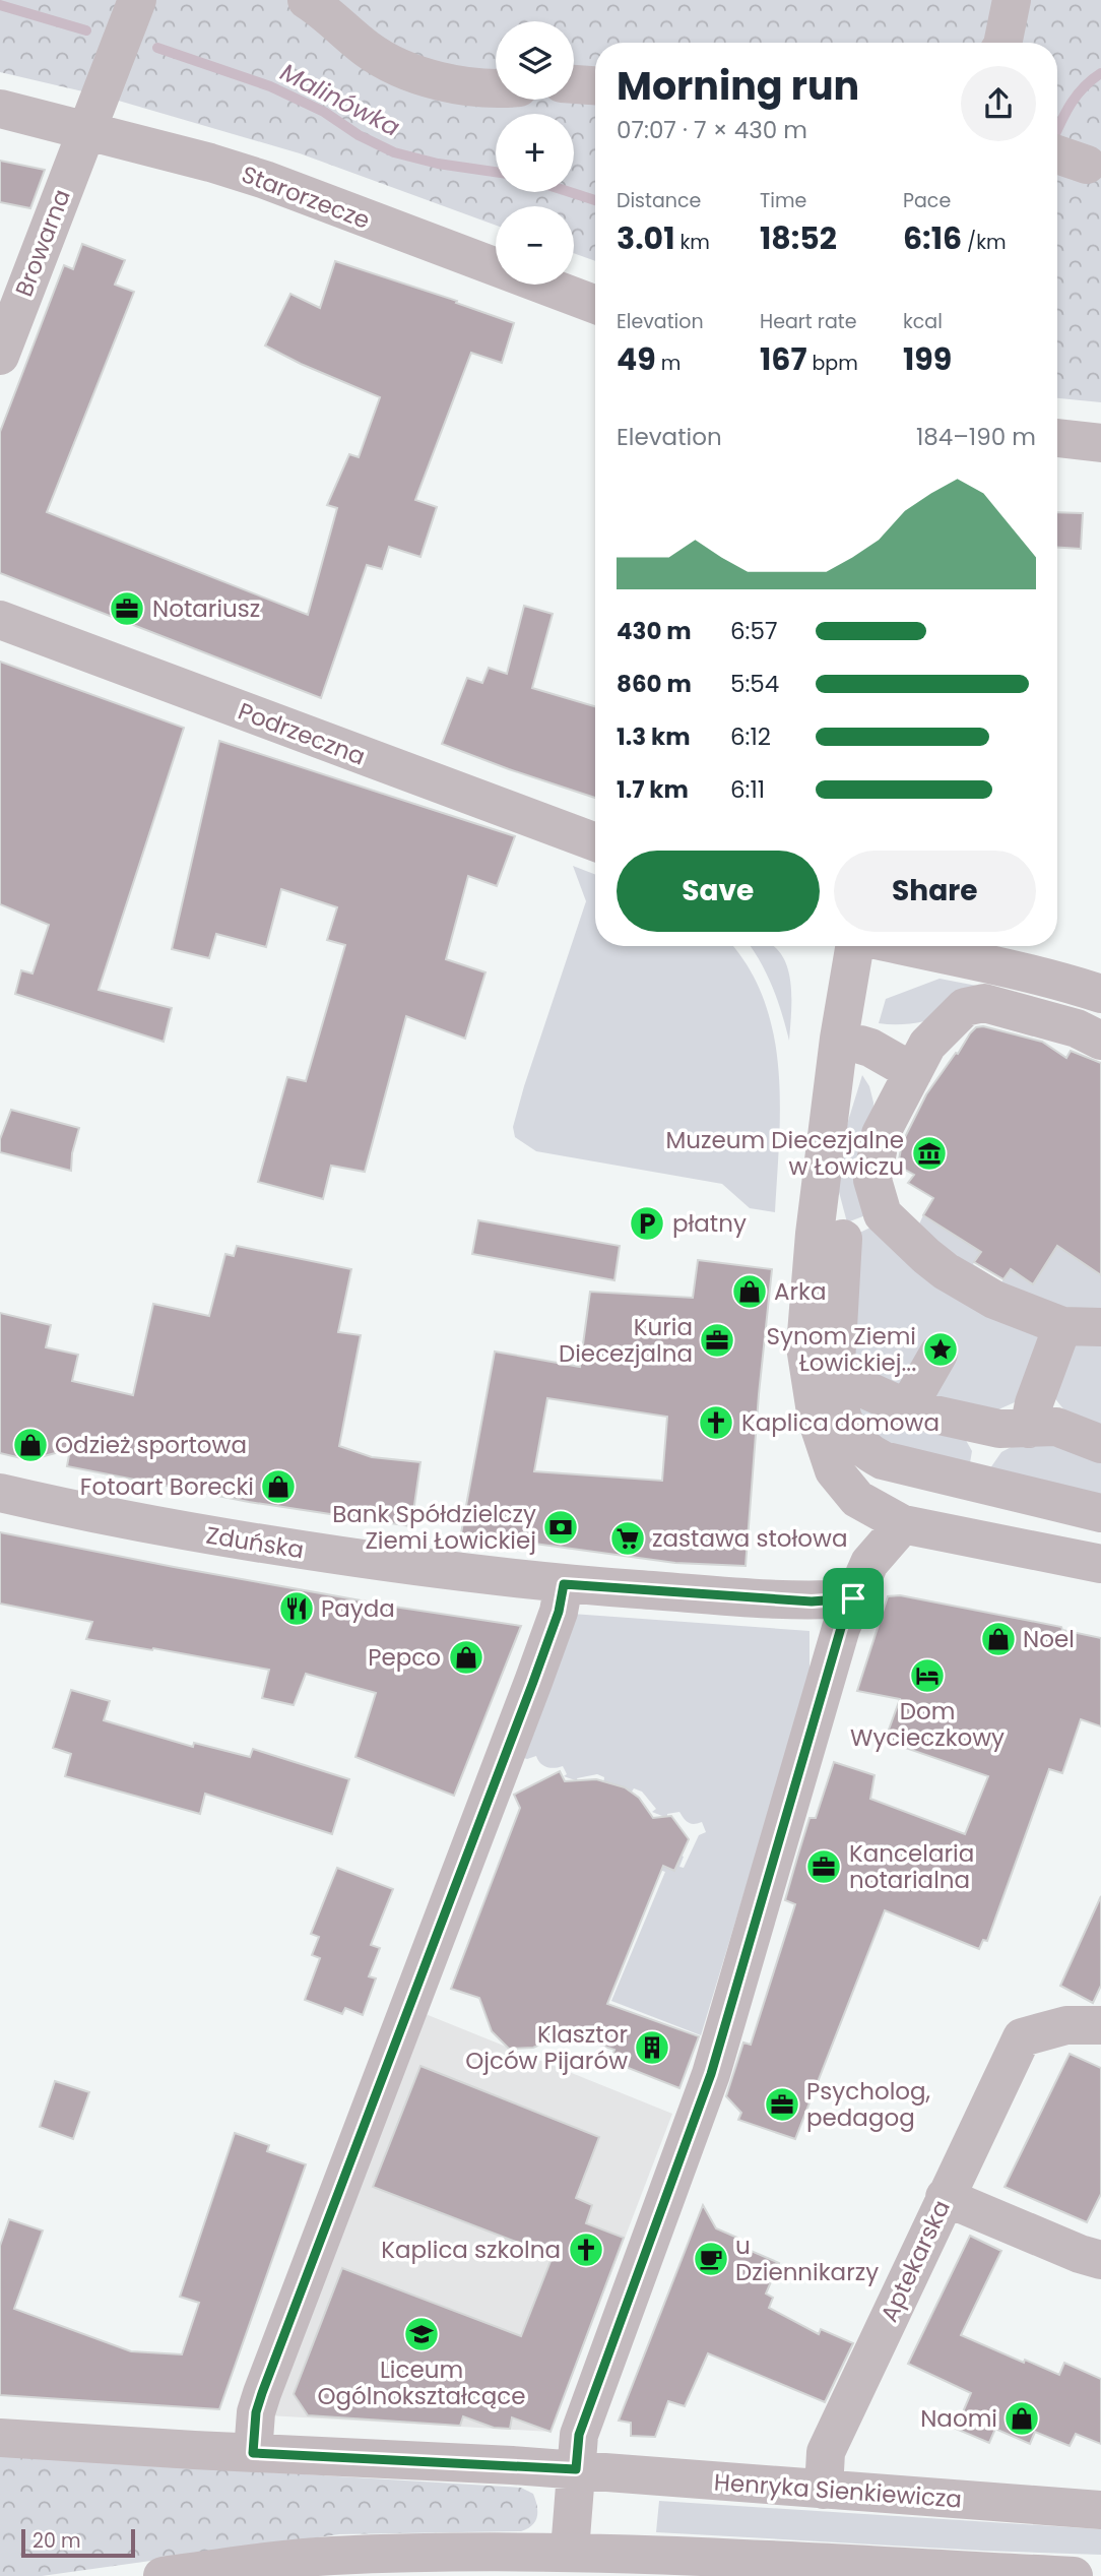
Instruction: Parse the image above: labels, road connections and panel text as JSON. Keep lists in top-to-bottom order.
{
  "streets": {
    "street": [
      "Starorzecze",
      "Browarna",
      "Podrzeczna",
      "Zduńska",
      "Aptekarska",
      "Henryka Sienkiewicza"
    ]
  },
  "crossings": [
    ["Starorzecze", "Browarna"],
    ["Aptekarska", "Henryka Sienkiewicza"]
  ],
  "water": ["Malinówka"],
  "places": {
    "office": [
      "Notariusz",
      "Kuria Diecezjalna",
      "Kancelaria notarialna",
      "Psycholog, pedagog"
    ],
    "museum": ["Muzeum Diecezjalne w Łowiczu"],
    "parking": ["płatny"],
    "shop": [
      "Arka",
      "Odzież sportowa",
      "Fotoart Borecki",
      "Noel",
      "Pepco",
      "Naomi"
    ],
    "place": ["Synom Ziemi Łowickiej..."],
    "church": ["Kaplica domowa", "Kaplica szkolna"],
    "bank": ["Bank Spółdzielczy Ziemi Łowickiej"],
    "supermarket": ["zastawa stołowa"],
    "restaurant": ["Payda"],
    "hotel": ["Dom Wycieczkowy"],
    "building": ["Klasztor Ojców Pijarów"],
    "cafe": ["u Dziennikarzy"],
    "school or university": ["Liceum Ogólnokształcące"]
  },
  "scale_bar": "20 m",
  "page": {
    "map_buttons": ["+", "−"],
    "heading": ["Morning run", "07:07 · 7 × 430 m"],
    "stats": [
      ["Distance", "3.01 km"],
      ["Time", "18:52"],
      ["Pace", "6:16 /km"],
      ["Elevation", "49 m"],
      ["Heart rate", "167 bpm"],
      ["kcal", "199"]
    ],
    "chart": ["Elevation", "184–190 m"],
    "list": [
      {
        "name": "430 m",
        "note": "6:57"
      },
      {
        "name": "860 m",
        "note": "5:54"
      },
      {
        "name": "1.3 km",
        "note": "6:12"
      },
      {
        "name": "1.7 km",
        "note": "6:11"
      }
    ],
    "buttons": ["Save", "Share"],
    "scale": "20 m"
  }
}
